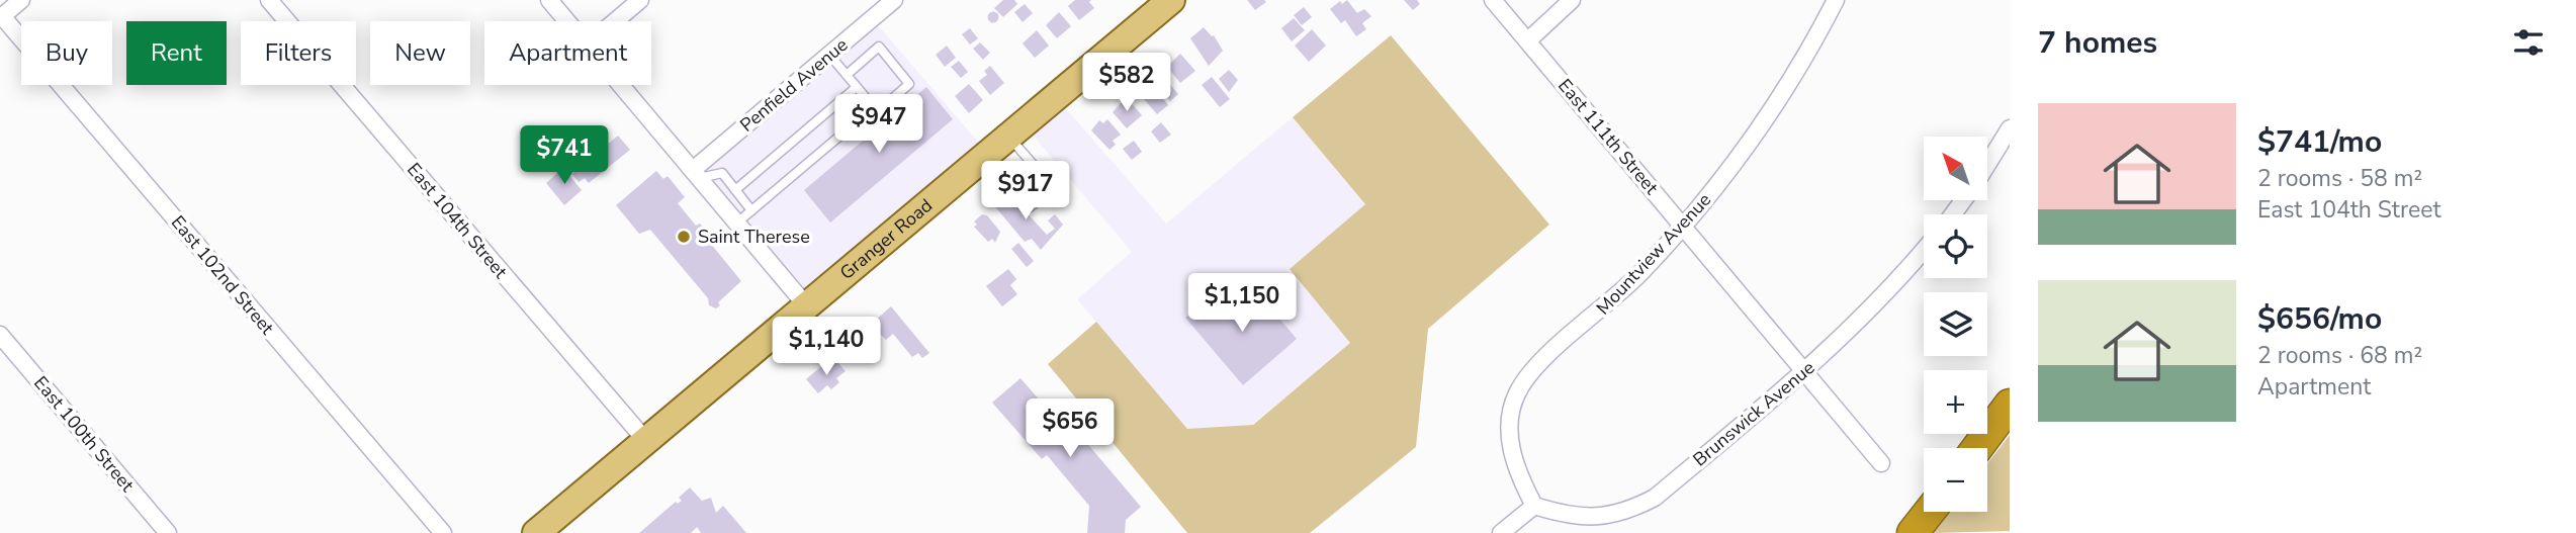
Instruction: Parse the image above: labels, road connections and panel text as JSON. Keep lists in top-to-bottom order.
{
  "streets": {
    "main road": ["Granger Road"],
    "street": [
      "Penfield Avenue",
      "East 111th Street",
      "East 104th Street",
      "Mountview Avenue",
      "East 102nd Street",
      "Brunswick Avenue",
      "East 100th Street"
    ]
  },
  "crossings": [
    ["East 111th Street", "Mountview Avenue"],
    ["East 111th Street", "Brunswick Avenue"],
    ["East 104th Street", "Granger Road"],
    ["Mountview Avenue", "Brunswick Avenue"]
  ],
  "places": ["Saint Therese"],
  "north": "top left",
  "page": {
    "heading": "7 homes",
    "chip": [
      "Buy",
      "Rent",
      "Filters",
      "New",
      "Apartment"
    ],
    "price": [
      "$582",
      "$947",
      "$741",
      "$917",
      "$1,150",
      "$1,140",
      "$656"
    ],
    "list": [
      {
        "name": "$741/mo",
        "note": "2 rooms · 58 m² · East 104th Street"
      },
      {
        "name": "$656/mo",
        "note": "2 rooms · 68 m² · Apartment"
      }
    ],
    "map_buttons": ["+", "−"]
  }
}
